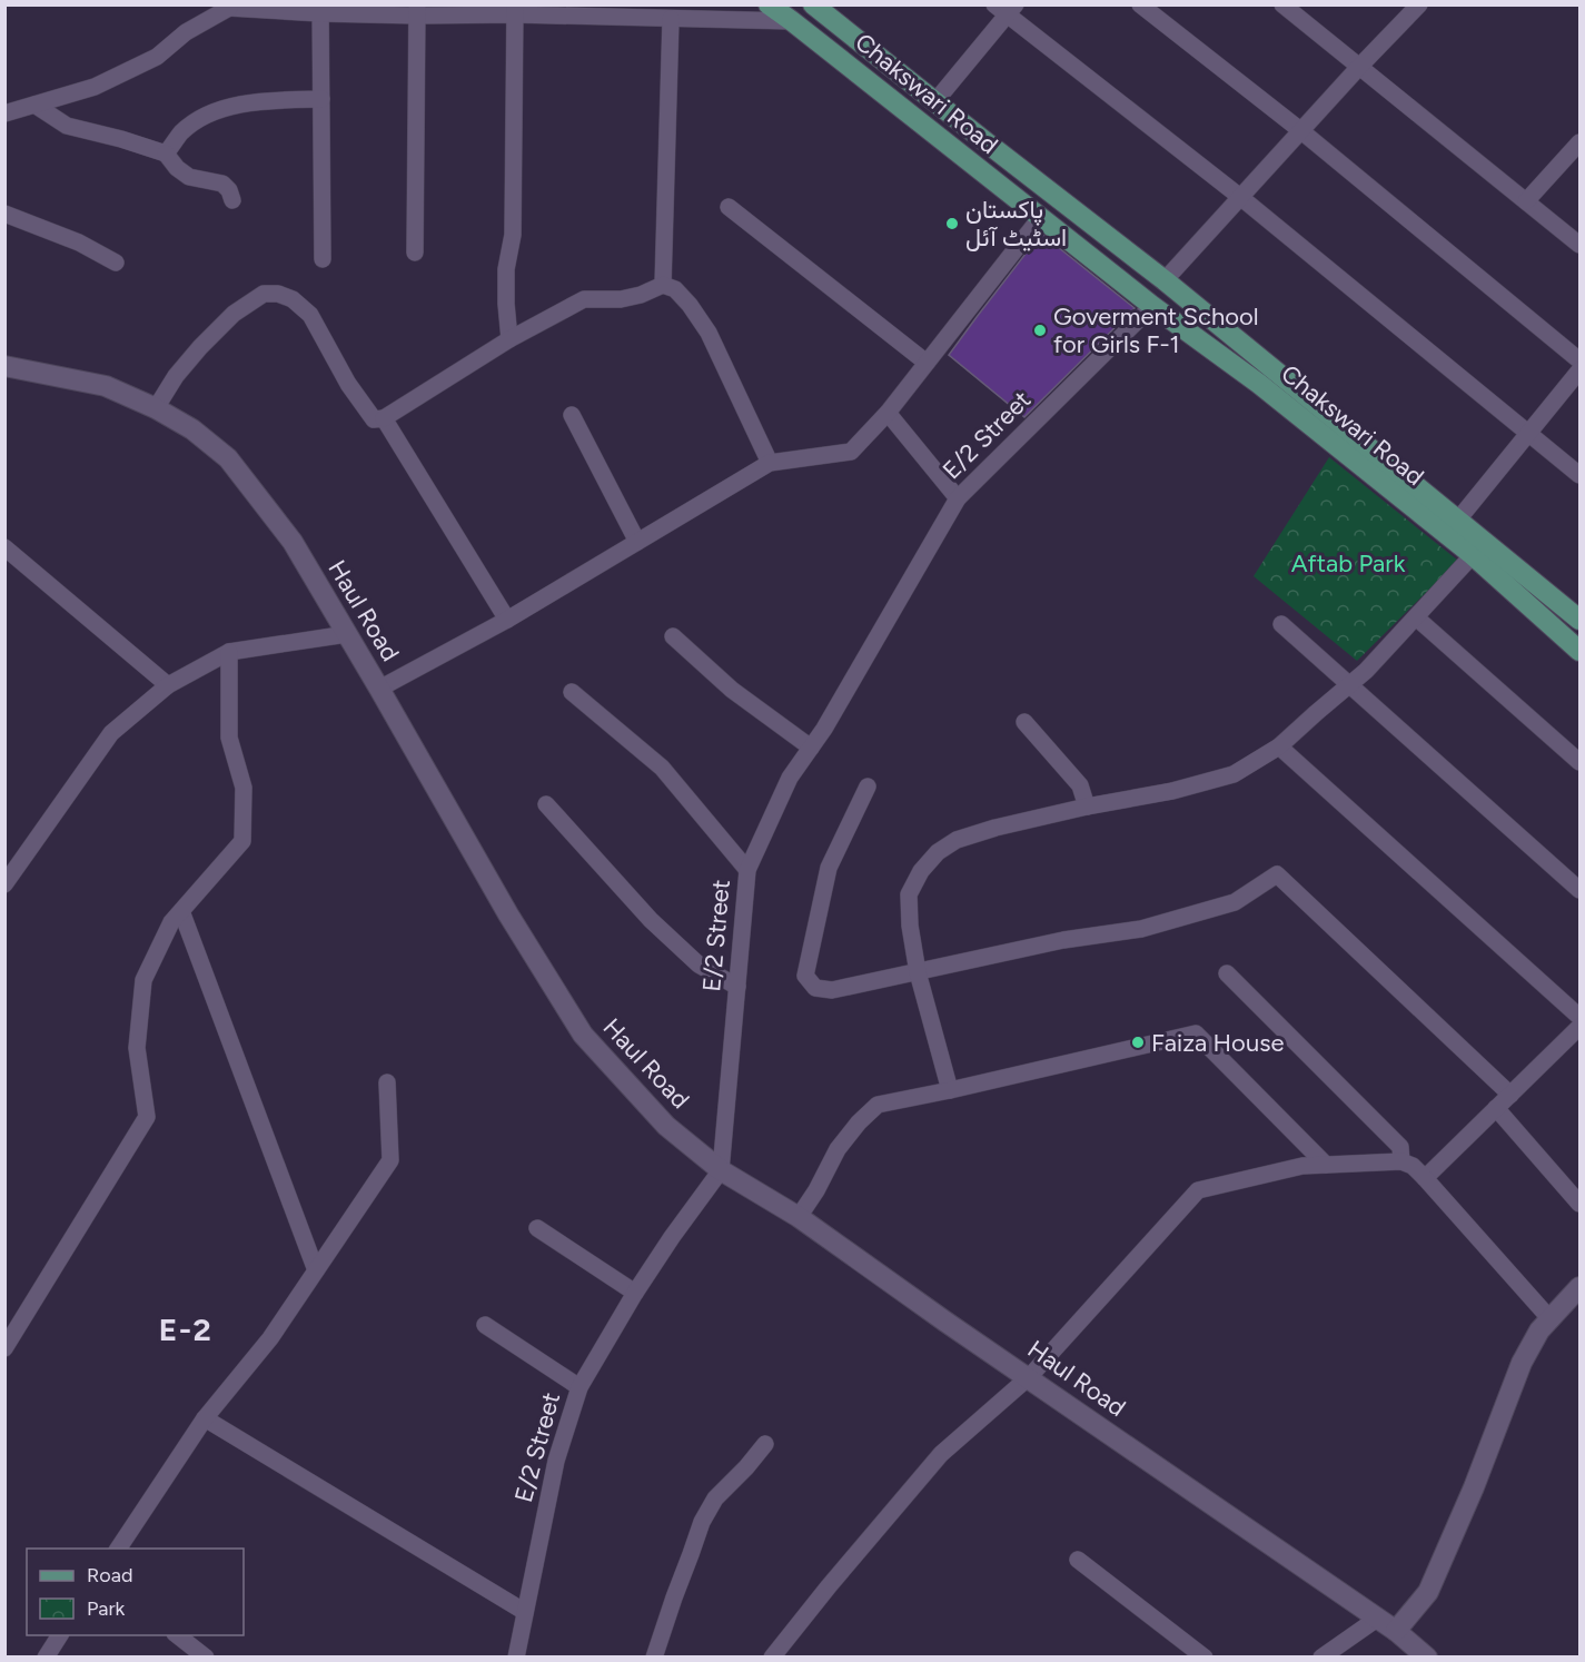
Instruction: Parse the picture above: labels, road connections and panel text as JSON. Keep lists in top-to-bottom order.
{
  "streets": {
    "main road": ["Chakswari Road", "Haul Road"],
    "street": ["E/2 Street"]
  },
  "crossings": [
    ["Chakswari Road", "E/2 Street"],
    ["E/2 Street", "Haul Road"]
  ],
  "districts": ["E-2"],
  "parks": ["Aftab Park"],
  "places": ["پاکستان اسٹیٹ آئل", "Goverment School for Girls F-1", "Faiza House"],
  "legend": ["Road", "Park"]
}
